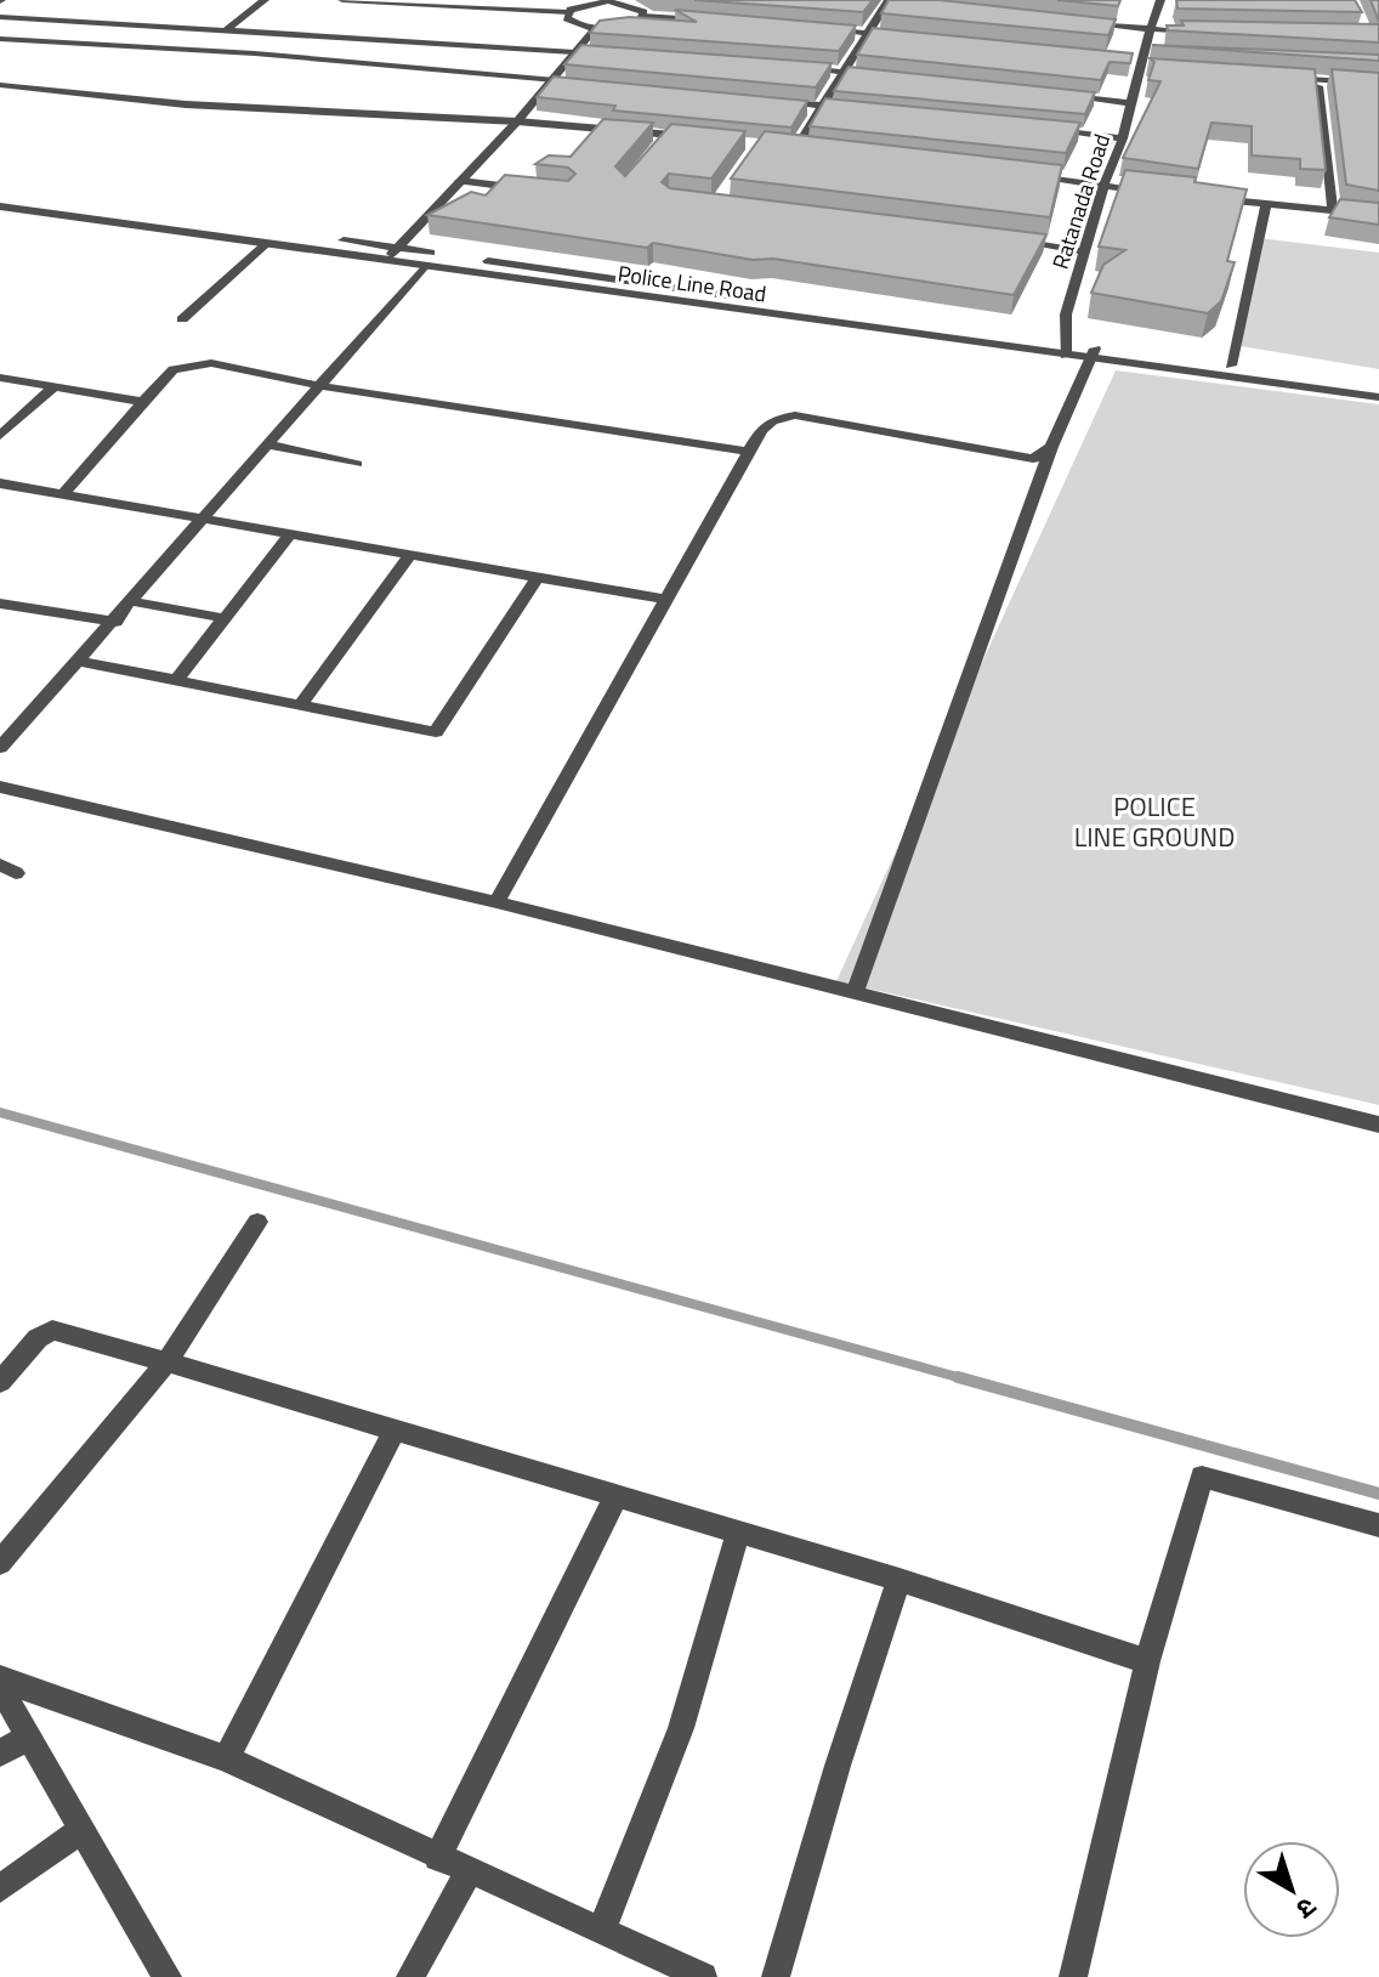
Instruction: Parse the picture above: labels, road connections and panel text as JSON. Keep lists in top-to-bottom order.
{
  "streets": {
    "street": ["Ratanada Road", "Police Line Road"]
  },
  "crossings": [
    ["Ratanada Road", "Police Line Road"]
  ],
  "parks": ["POLICE LINE GROUND"],
  "north": "bottom right"
}
